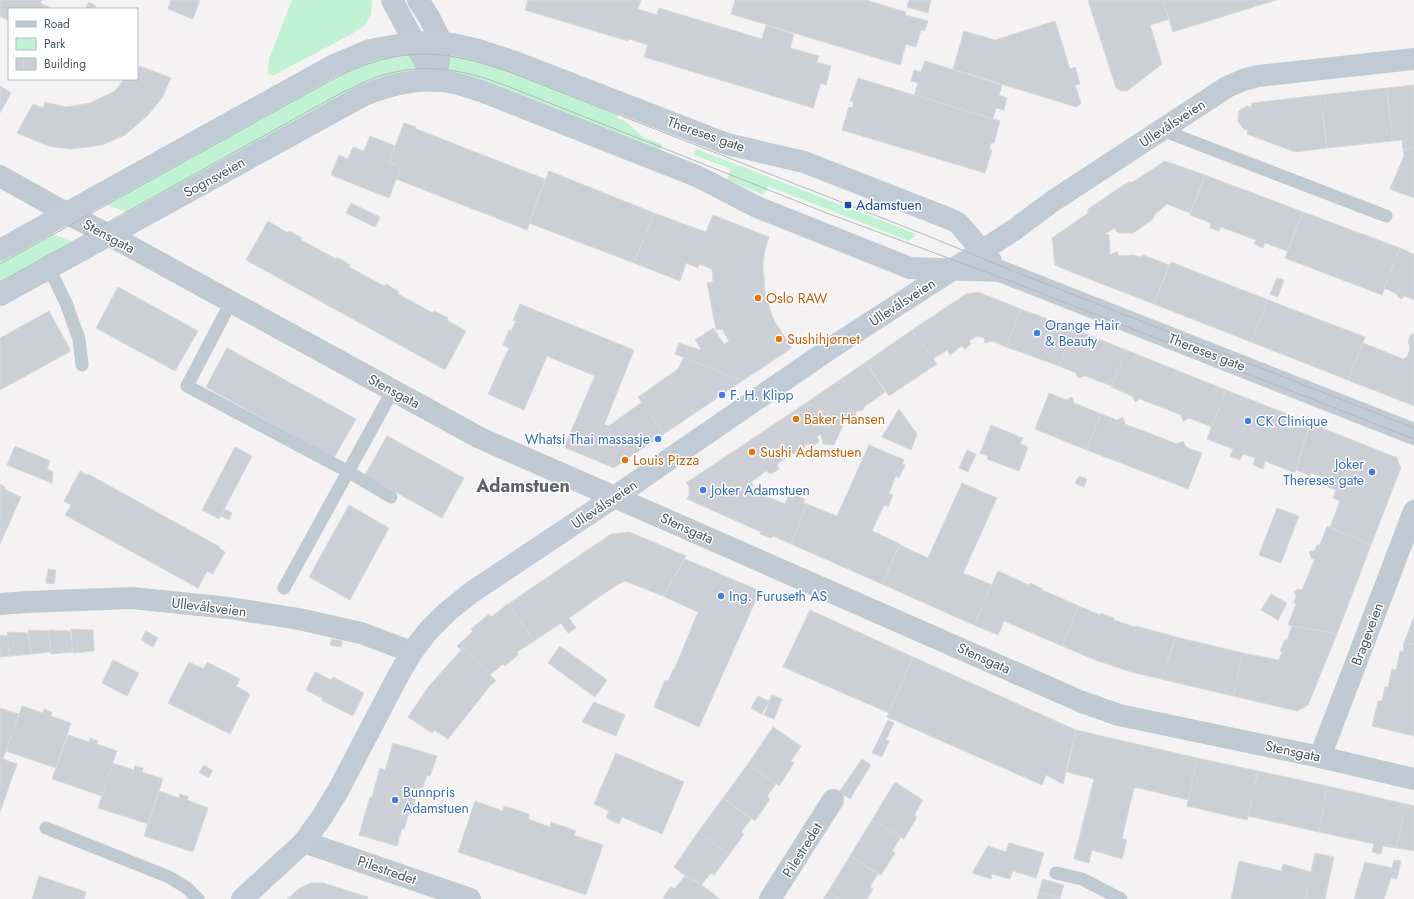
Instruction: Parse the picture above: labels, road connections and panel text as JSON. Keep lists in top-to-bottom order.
{
  "streets": {
    "main road": ["Ullevålsveien", "Thereses gate", "Sognsveien"],
    "street": ["Stensgata", "Brageveien", "Pilestredet"]
  },
  "crossings": [
    ["Ullevålsveien", "Thereses gate"],
    ["Ullevålsveien", "Stensgata"],
    ["Ullevålsveien", "Pilestredet"],
    ["Thereses gate", "Sognsveien"],
    ["Sognsveien", "Stensgata"],
    ["Stensgata", "Brageveien"]
  ],
  "districts": ["Adamstuen"],
  "places": {
    "transit": ["Adamstuen"],
    "other": [
      "Oslo RAW",
      "Orange Hair & Beauty",
      "Sushihjørnet",
      "F. H. Klipp",
      "Baker Hansen",
      "CK Clinique",
      "Whatsi Thai massasje",
      "Sushi Adamstuen",
      "Louis Pizza",
      "Joker Thereses gate",
      "Joker Adamstuen",
      "Ing. Furuseth AS",
      "Bunnpris Adamstuen"
    ]
  },
  "legend": ["Road", "Park", "Building"]
}
